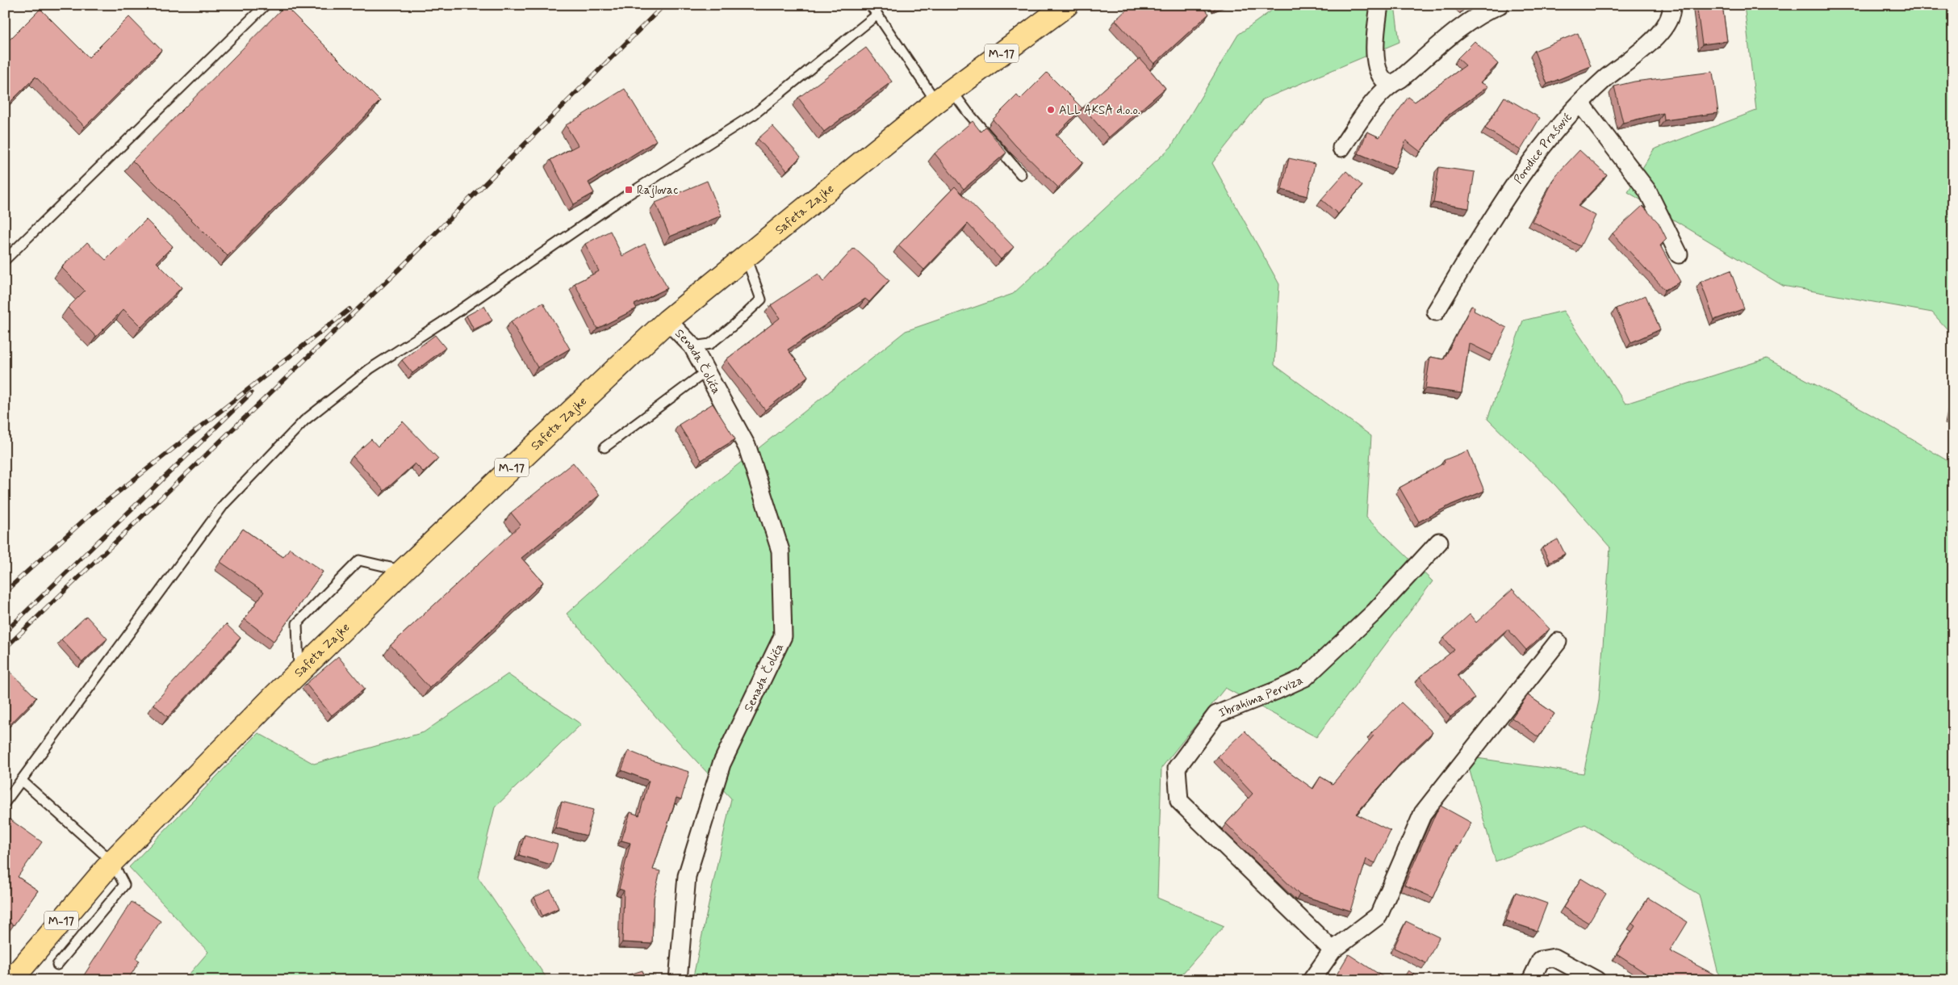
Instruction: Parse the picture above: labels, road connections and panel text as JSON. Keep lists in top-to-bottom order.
{
  "streets": {
    "main road": ["M-17", "Safeta Zajke"],
    "street": ["Porodice Praśović", "Senada Čolića", "Ibrahima Perviza"]
  },
  "crossings": [
    ["Safeta Zajke", "Senada Čolića"]
  ],
  "places": {
    "other": ["ALL AKSA d.o.o."],
    "transit": ["Rajlovac"]
  }
}
